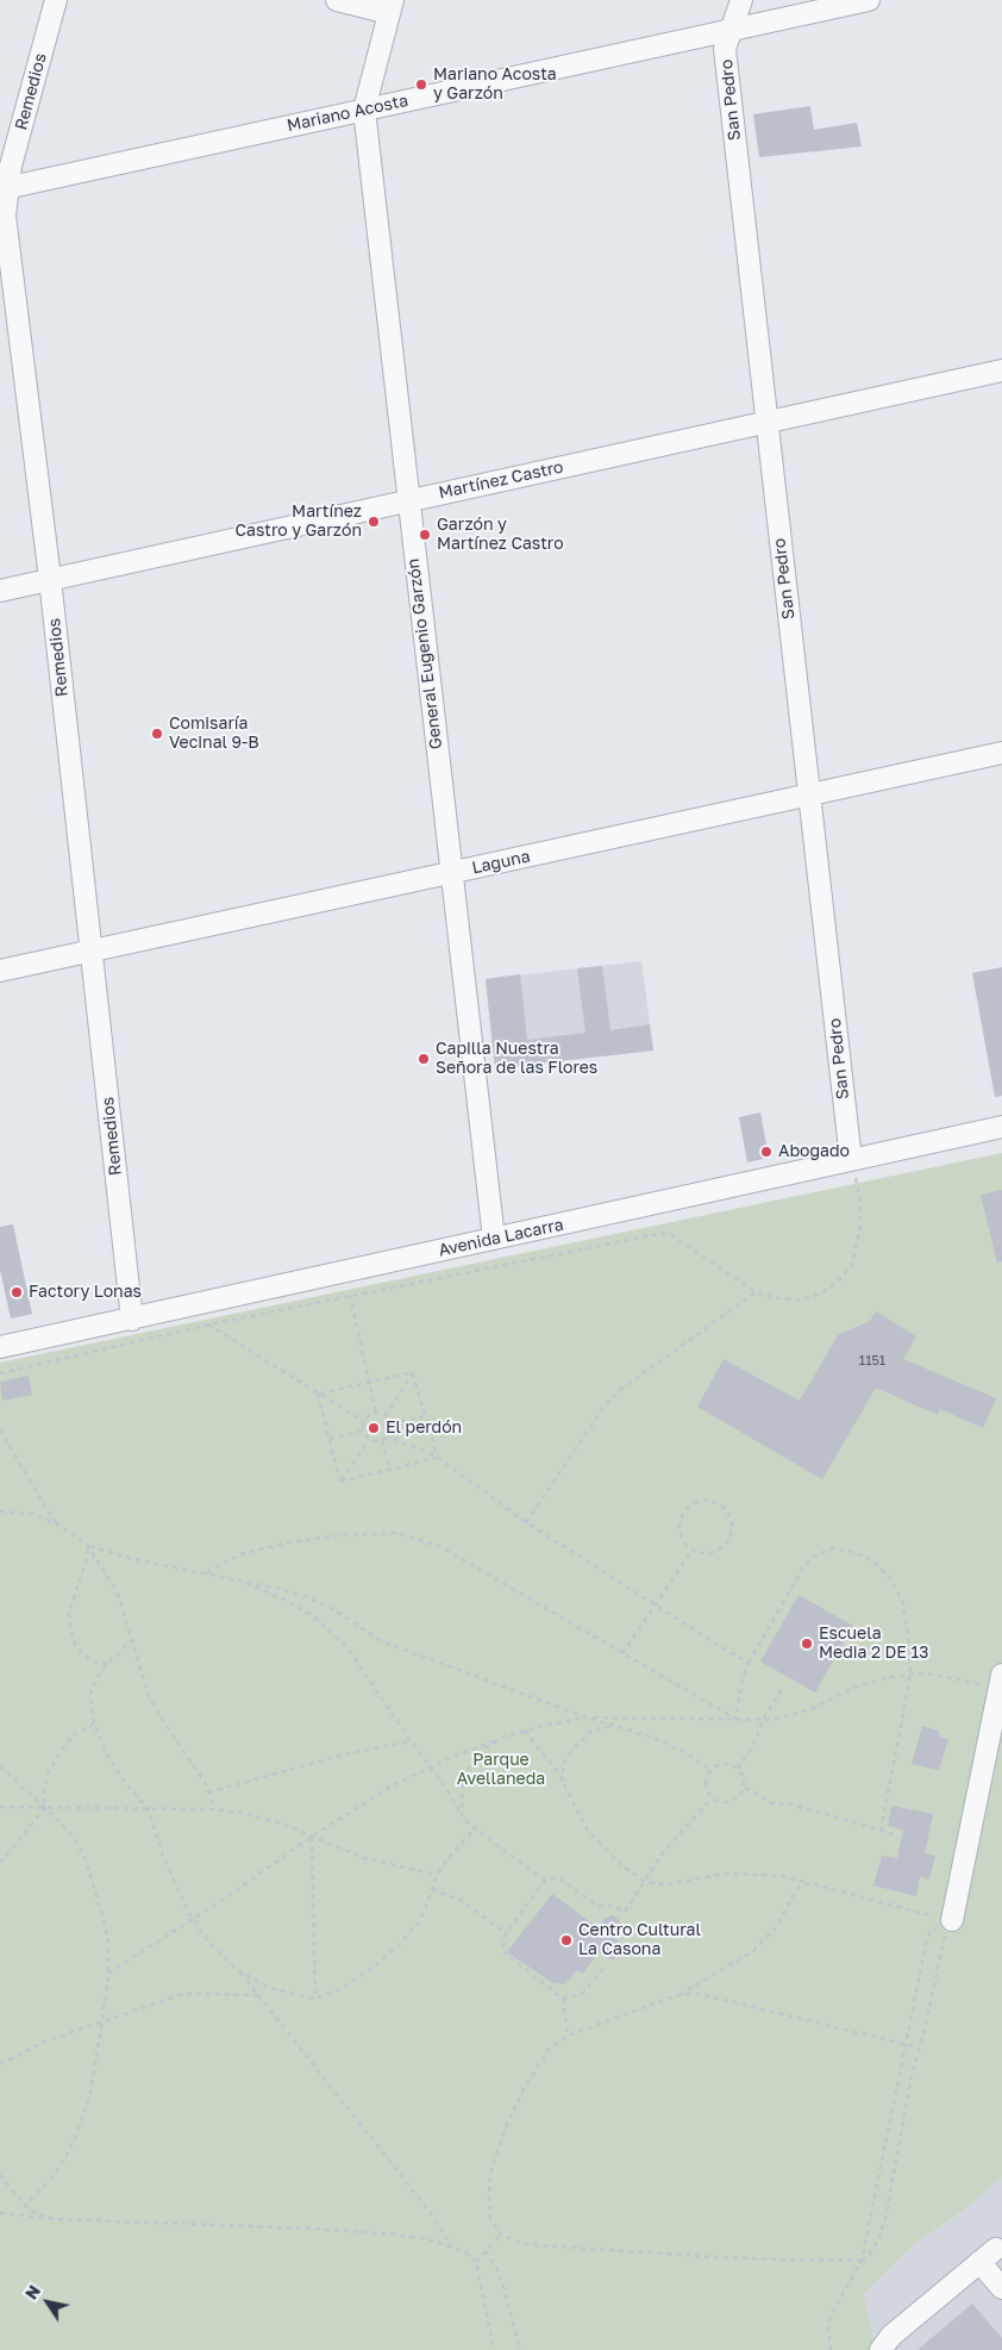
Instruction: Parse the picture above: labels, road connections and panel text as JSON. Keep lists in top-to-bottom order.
{
  "streets": {
    "street": [
      "Remedios",
      "San Pedro",
      "Mariano Acosta",
      "Martínez Castro",
      "General Eugenio Garzón",
      "Laguna",
      "Avenida Lacarra"
    ]
  },
  "crossings": [
    ["Remedios", "Mariano Acosta"],
    ["Remedios", "Martínez Castro"],
    ["Remedios", "Laguna"],
    ["Remedios", "Avenida Lacarra"],
    ["San Pedro", "Mariano Acosta"],
    ["San Pedro", "Martínez Castro"],
    ["San Pedro", "Laguna"],
    ["San Pedro", "Avenida Lacarra"],
    ["Mariano Acosta", "General Eugenio Garzón"],
    ["Martínez Castro", "General Eugenio Garzón"],
    ["General Eugenio Garzón", "Laguna"],
    ["General Eugenio Garzón", "Avenida Lacarra"]
  ],
  "parks": ["Parque Avellaneda"],
  "places": [
    "Mariano Acosta y Garzón",
    "Martínez Castro y Garzón",
    "Garzón y Martínez Castro",
    "Comisaría Vecinal 9-B",
    "Capilla Nuestra Señora de las Flores",
    "Abogado",
    "Factory Lonas",
    "El perdón",
    "Escuela Media 2 DE 13",
    "Centro Cultural La Casona"
  ],
  "house_numbers": ["1151"],
  "north": "top left"
}
